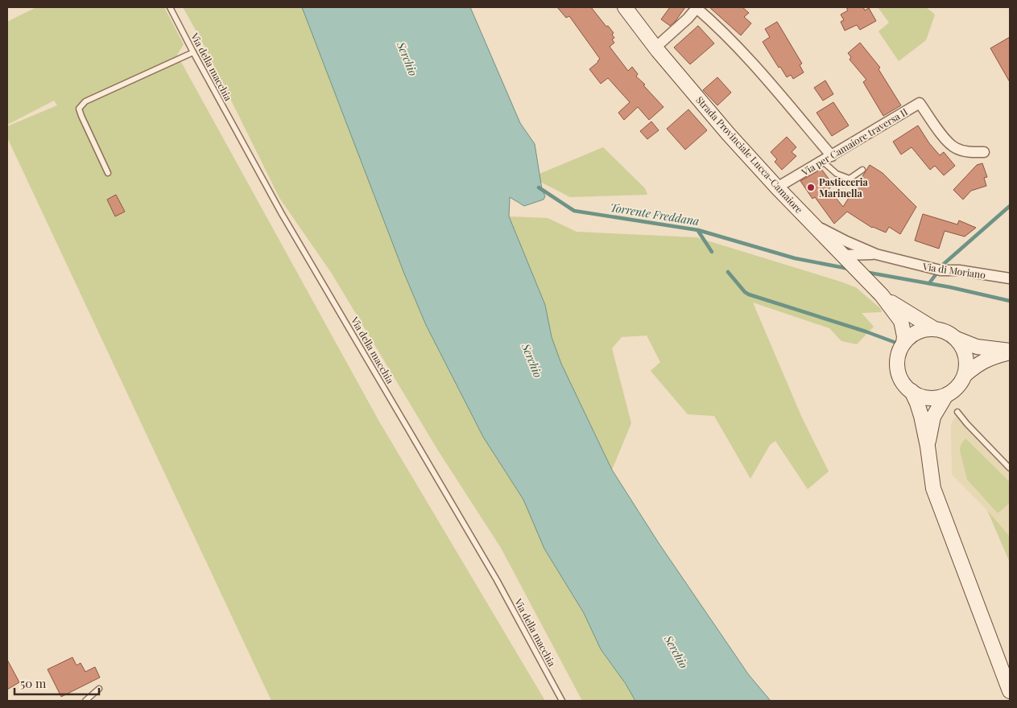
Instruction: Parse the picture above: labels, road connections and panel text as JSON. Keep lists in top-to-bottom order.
{
  "streets": {
    "main road": ["Strada Provinciale Lucca-Camaiore"],
    "street": ["Via per Camaiore traversa II", "Via di Moriano"],
    "lane": ["Via della macchia"]
  },
  "crossings": [
    ["Via per Camaiore traversa II", "Strada Provinciale Lucca-Camaiore"],
    ["Strada Provinciale Lucca-Camaiore", "Via di Moriano"]
  ],
  "water": ["Serchio", "Torrente Freddana"],
  "places": ["Pasticceria Marinella"],
  "scale_bar": "50 m"
}
